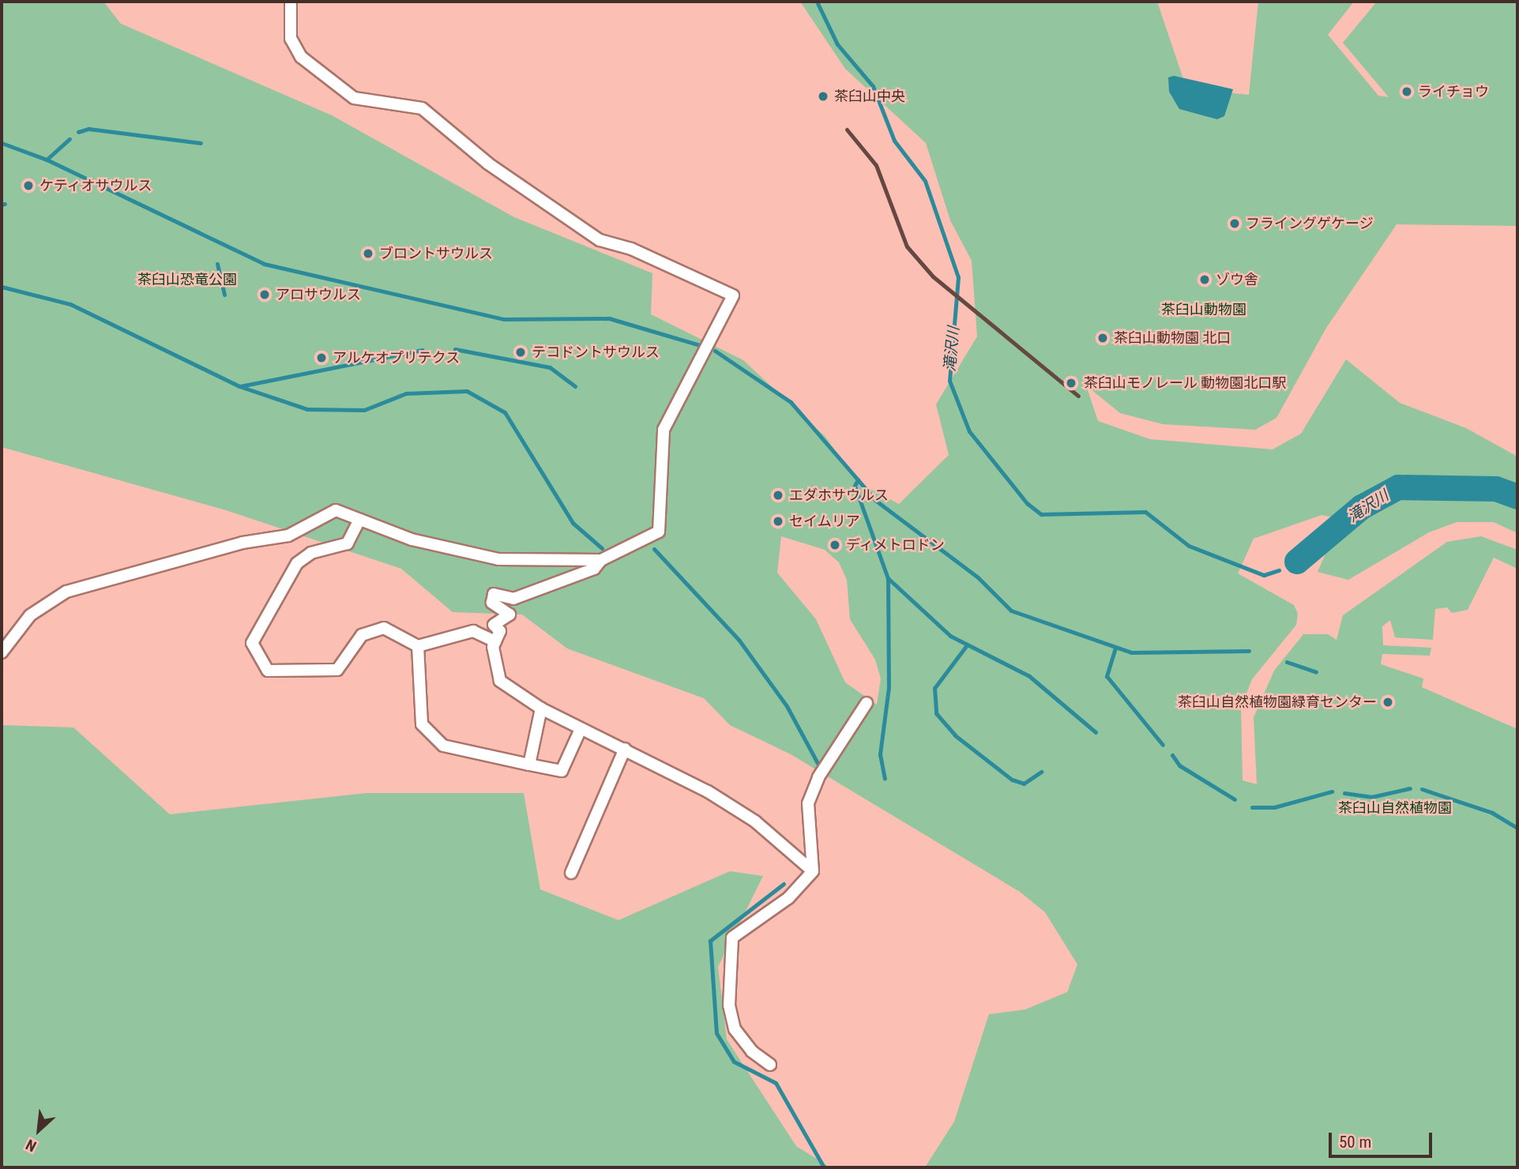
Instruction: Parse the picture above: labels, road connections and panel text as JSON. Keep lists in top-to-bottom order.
{
  "water": ["滝沢川"],
  "parks": ["茶臼山恐竜公園", "茶臼山動物園", "茶臼山自然植物園"],
  "places": [
    "ライチョウ",
    "茶臼山中央",
    "ケティオサウルス",
    "フライングゲケージ",
    "ブロントサウルス",
    "ゾウ舎",
    "アロサウルス",
    "茶臼山動物園 北口",
    "テコドントサウルス",
    "アルケオプリテクス",
    "茶臼山モノレール 動物園北口駅",
    "エダホサウルス",
    "セイムリア",
    "ディメトロドン",
    "茶臼山自然植物園緑育センター"
  ],
  "scale_bar": "50 m",
  "north": "bottom left"
}
